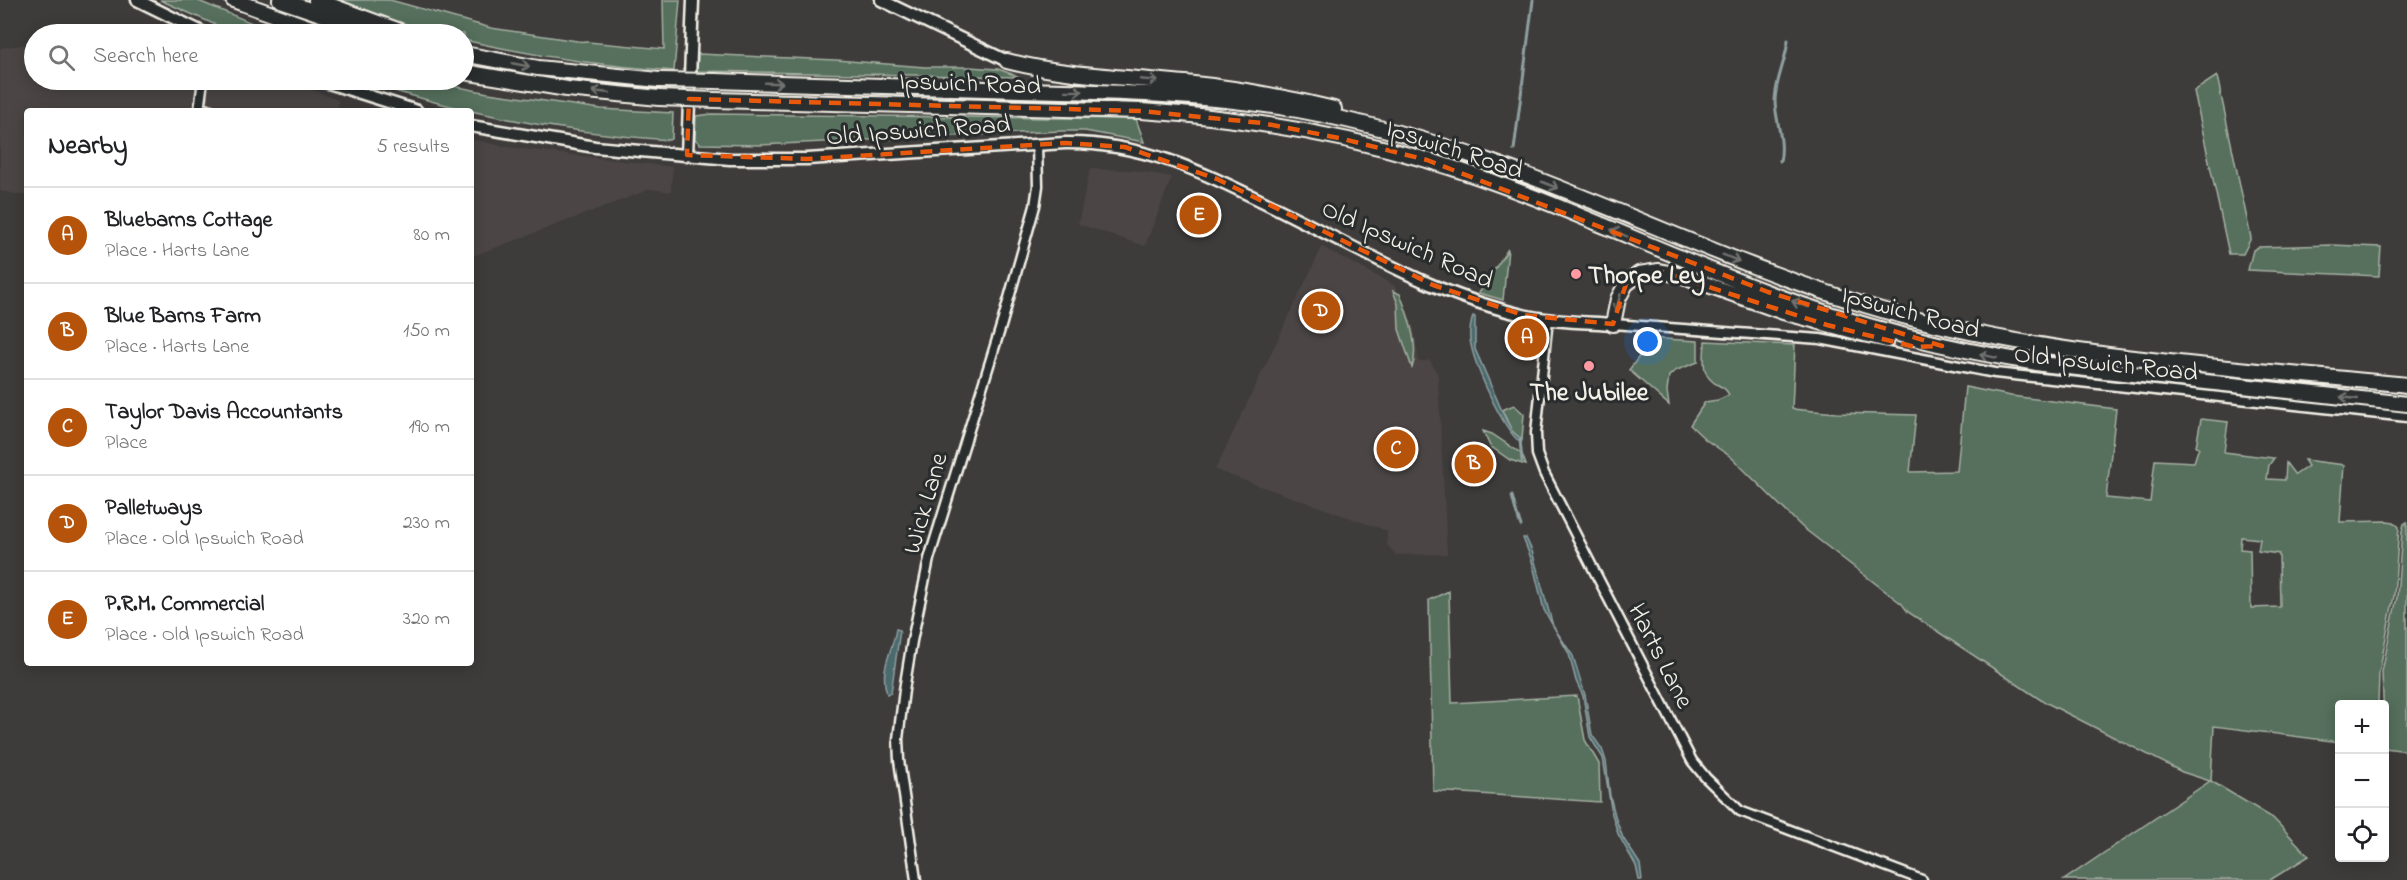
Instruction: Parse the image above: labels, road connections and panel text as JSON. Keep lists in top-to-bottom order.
{
  "streets": {
    "highway": ["Ipswich Road"],
    "street": ["Old Ipswich Road", "Wick Lane", "Harts Lane"]
  },
  "crossings": [
    ["Old Ipswich Road", "Wick Lane"],
    ["Old Ipswich Road", "Harts Lane"]
  ],
  "places": ["Thorpe Ley", "The Jubilee"],
  "page": {
    "search": "Search here",
    "heading": ["Nearby", "5 results"],
    "list": [
      {
        "mark": "A",
        "name": "Bluebarns Cottage",
        "note": "Place · Harts Lane",
        "value": "80 m"
      },
      {
        "mark": "B",
        "name": "Blue Barns Farm",
        "note": "Place · Harts Lane",
        "value": "150 m"
      },
      {
        "mark": "C",
        "name": "Taylor Davis Accountants",
        "note": "Place",
        "value": "190 m"
      },
      {
        "mark": "D",
        "name": "Palletways",
        "note": "Place · Old Ipswich Road",
        "value": "230 m"
      },
      {
        "mark": "E",
        "name": "P.R.M. Commercial",
        "note": "Place · Old Ipswich Road",
        "value": "320 m"
      }
    ],
    "pins": [
      "E",
      "D",
      "A",
      "C",
      "B"
    ],
    "map_buttons": ["+", "−"]
  }
}
